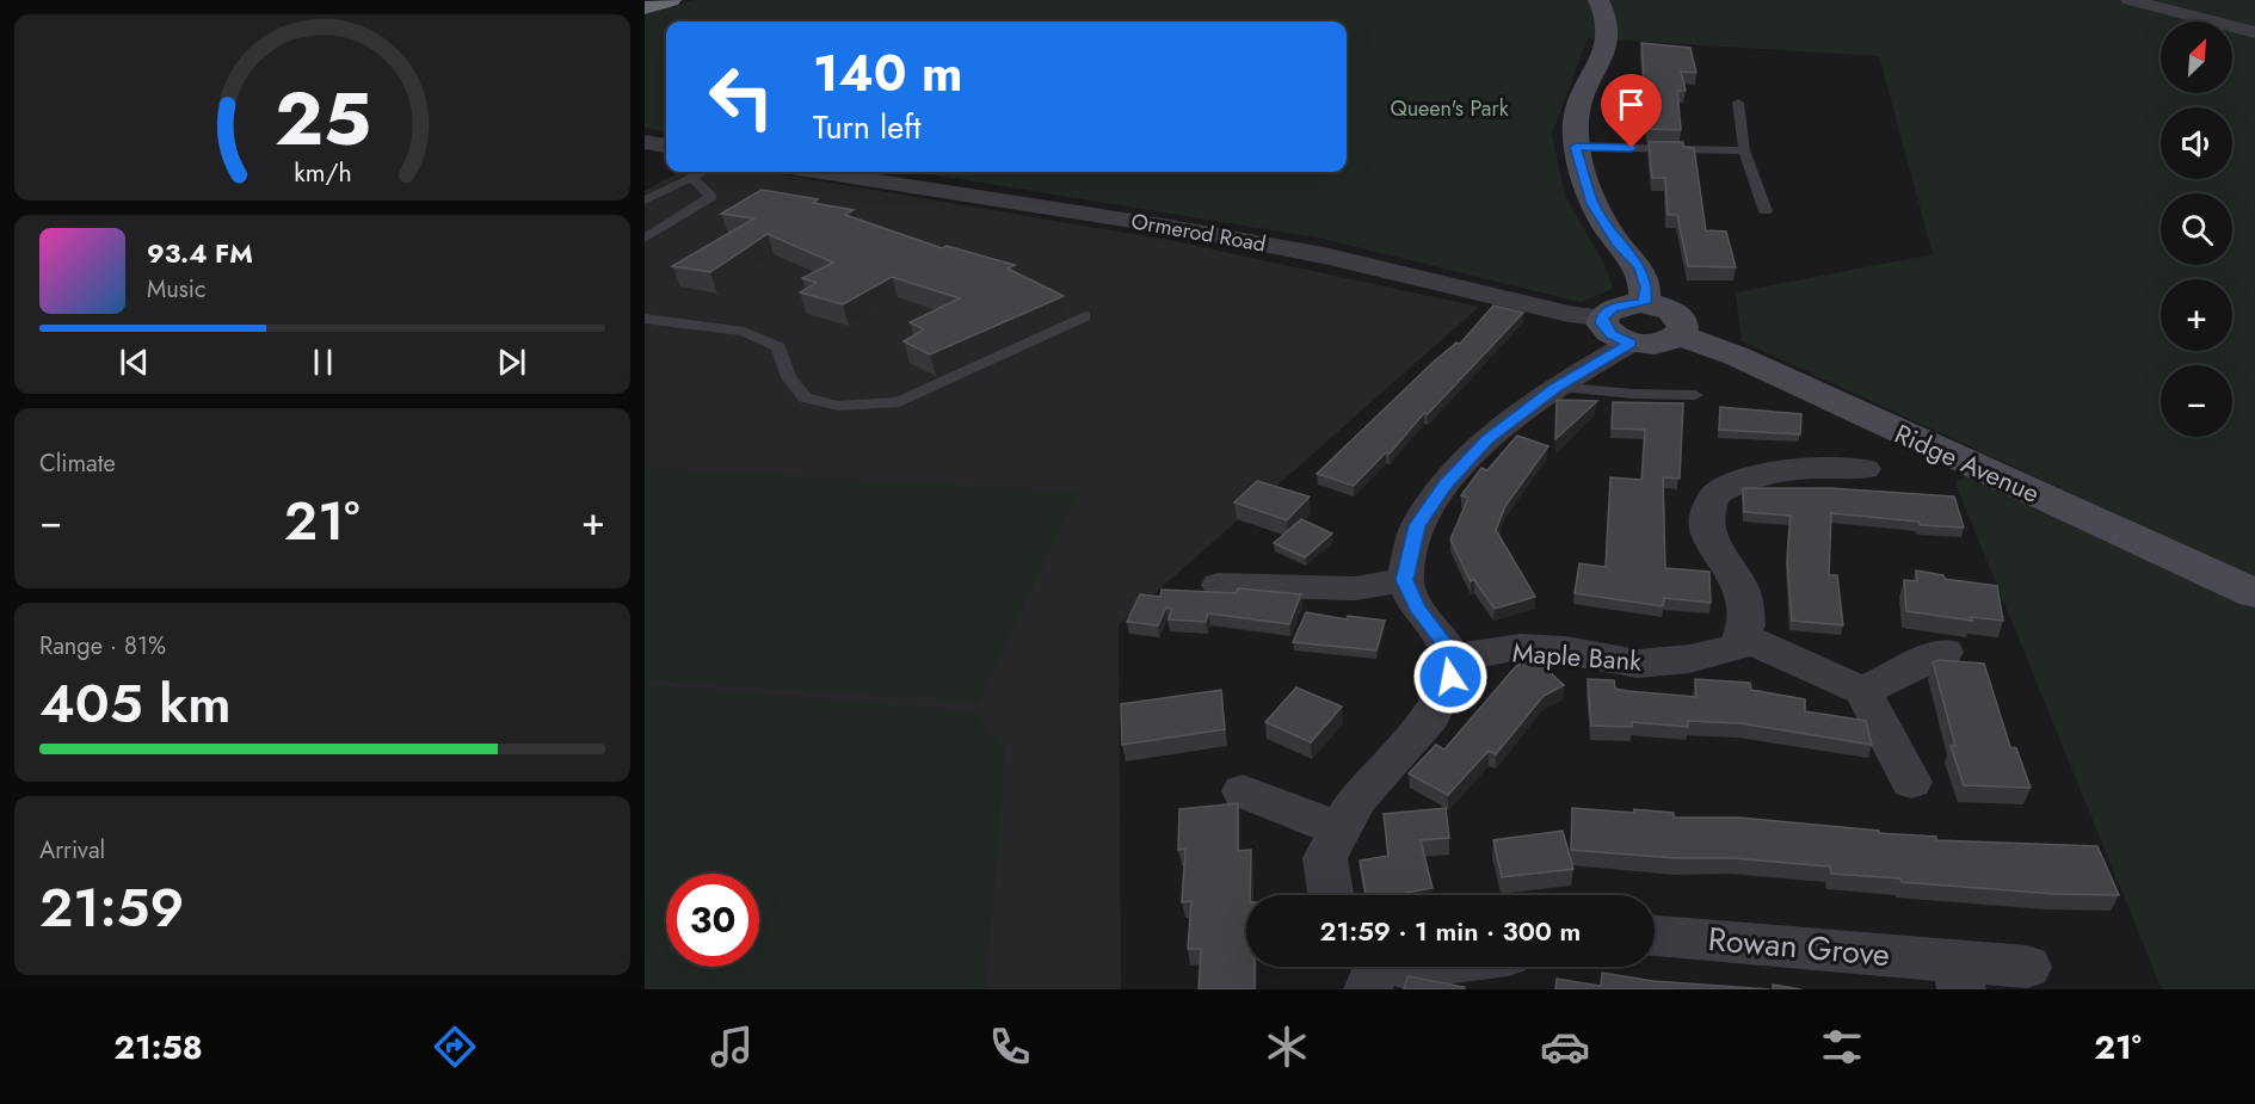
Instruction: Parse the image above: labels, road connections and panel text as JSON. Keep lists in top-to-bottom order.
{
  "streets": {
    "street": [
      "Ormerod Road",
      "Ridge Avenue",
      "Maple Bank",
      "Rowan Grove"
    ]
  },
  "parks": ["Queen's Park"],
  "north": "top right",
  "page": {
    "map_buttons": ["+", "−"],
    "turn": ["140 m", "Turn left"],
    "song": ["93.4 FM", "Music"],
    "tile": [
      "Climate",
      ["Range · 81%", "405 km"],
      ["Arrival", "21:59"]
    ],
    "heat": ["−", "21°", "+"],
    "limit": "30",
    "trip": "21:59 · 1 min · 300 m",
    "tabs": ["21:58", "21°"],
    "gauge": ["25", "km/h"]
  }
}
